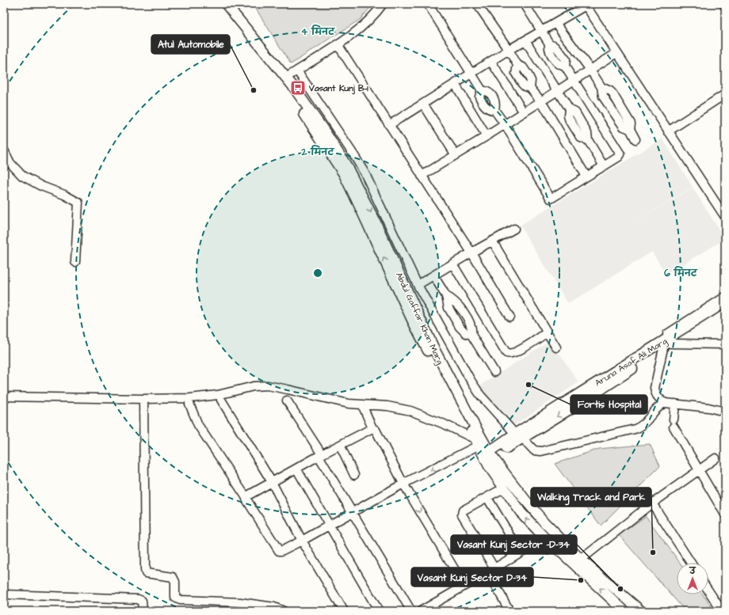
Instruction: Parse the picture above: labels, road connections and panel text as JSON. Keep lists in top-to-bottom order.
{
  "streets": {
    "main road": ["Abdul Gaffar Khan Marg", "Aruna Asaf Ali Marg"]
  },
  "crossings": [
    ["Abdul Gaffar Khan Marg", "Aruna Asaf Ali Marg"]
  ],
  "places": {
    "bus stop": ["Vasant Kunj B-1"],
    "other": [
      "Atul Automobile",
      "Fortis Hospital",
      "Walking Track and Park",
      "Vasant Kunj Sector D-34",
      "Vasant Kunj Sector -D-34"
    ]
  },
  "north": "top",
  "rings": ["4 मिनट", "2 मिनट", "6 मिनट"]
}
